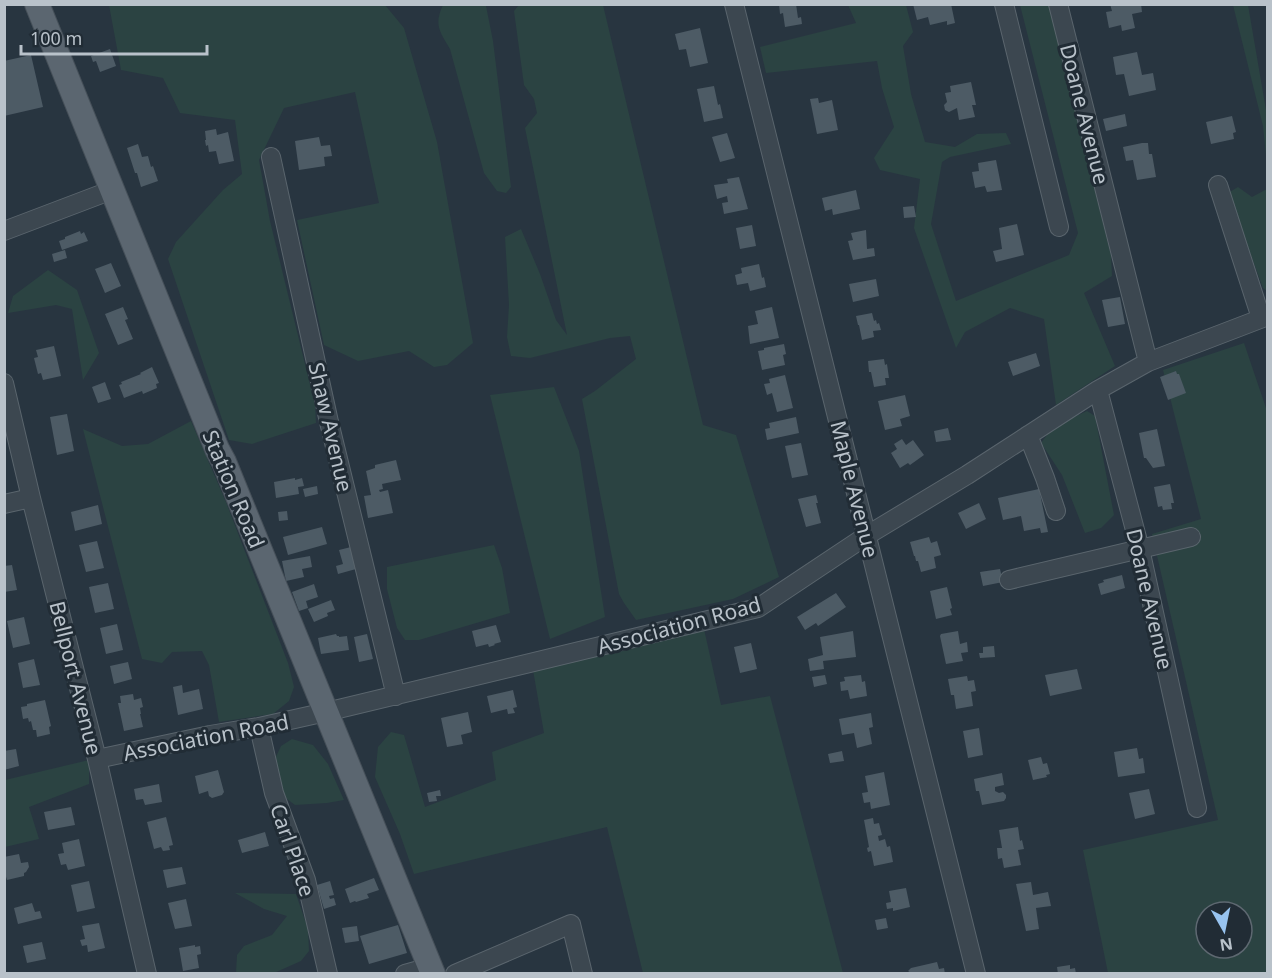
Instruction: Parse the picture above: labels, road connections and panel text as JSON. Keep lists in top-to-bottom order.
{
  "streets": {
    "main road": ["Station Road"],
    "street": [
      "Doane Avenue",
      "Shaw Avenue",
      "Maple Avenue",
      "Association Road",
      "Bellport Avenue",
      "Carl Place"
    ]
  },
  "crossings": [
    ["Doane Avenue", "Association Road"],
    ["Shaw Avenue", "Association Road"],
    ["Station Road", "Association Road"],
    ["Maple Avenue", "Association Road"],
    ["Association Road", "Bellport Avenue"],
    ["Association Road", "Carl Place"]
  ],
  "scale_bar": "100 m",
  "north": "bottom"
}
